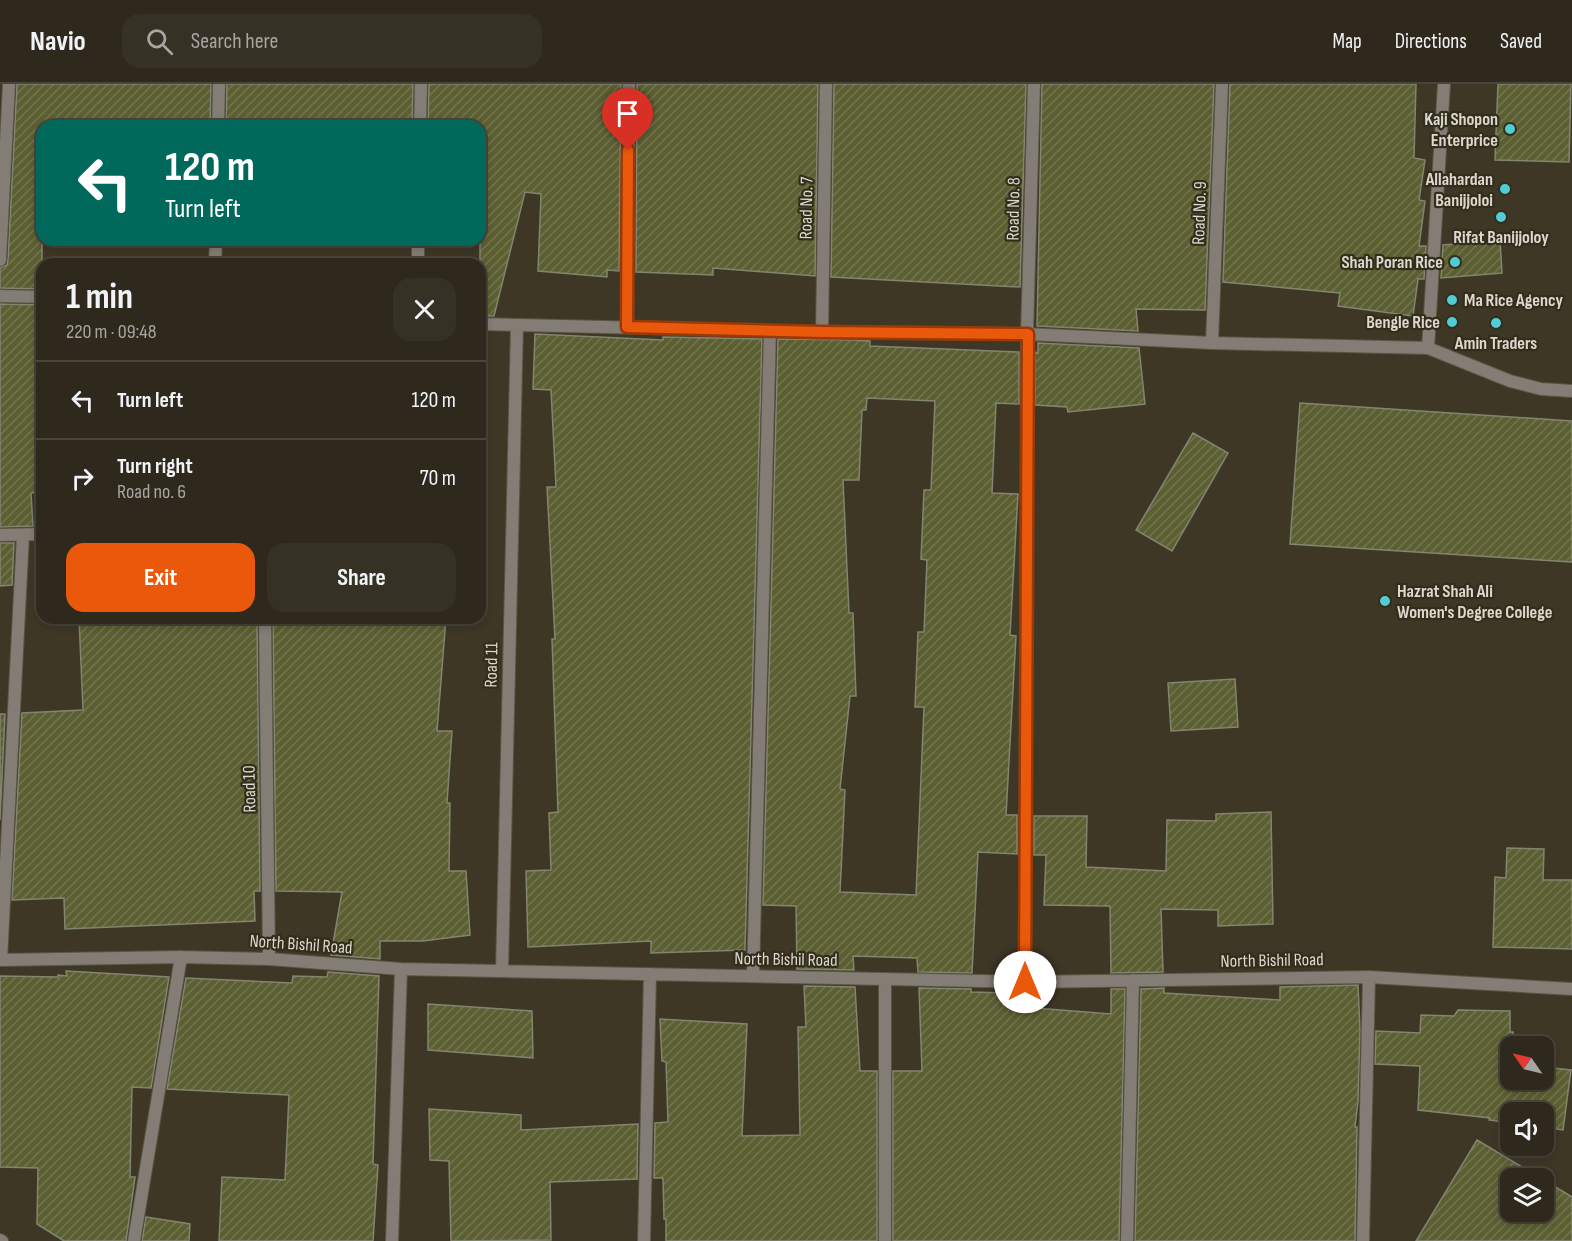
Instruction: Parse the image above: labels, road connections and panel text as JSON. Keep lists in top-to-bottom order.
{
  "streets": {
    "street": [
      "Road No. 7",
      "Road No. 8",
      "Road No. 9",
      "Road 11",
      "Road 10",
      "North Bishil Road"
    ]
  },
  "crossings": [
    ["Road No. 8", "North Bishil Road"],
    ["Road 11", "North Bishil Road"],
    ["Road 10", "North Bishil Road"]
  ],
  "places": [
    "Kaji Shopon Enterprice",
    "Allahardan Banijjoloi",
    "Rifat Banijjoloy",
    "Shah Poran Rice",
    "Ma Rice Agency",
    "Bengle Rice",
    "Amin Traders",
    "Hazrat Shah Ali Women's Degree College"
  ],
  "north": "top left",
  "page": {
    "header": "Navio",
    "search": "Search here",
    "nav": ["Map", "Directions", "Saved"],
    "turn": ["120 m", "Turn left"],
    "heading": ["1 min", "220 m · 09:48"],
    "list": [
      {
        "name": "Turn left",
        "value": "120 m"
      },
      {
        "name": "Turn right",
        "note": "Road no. 6",
        "value": "70 m"
      }
    ],
    "buttons": ["Exit", "Share"]
  }
}
